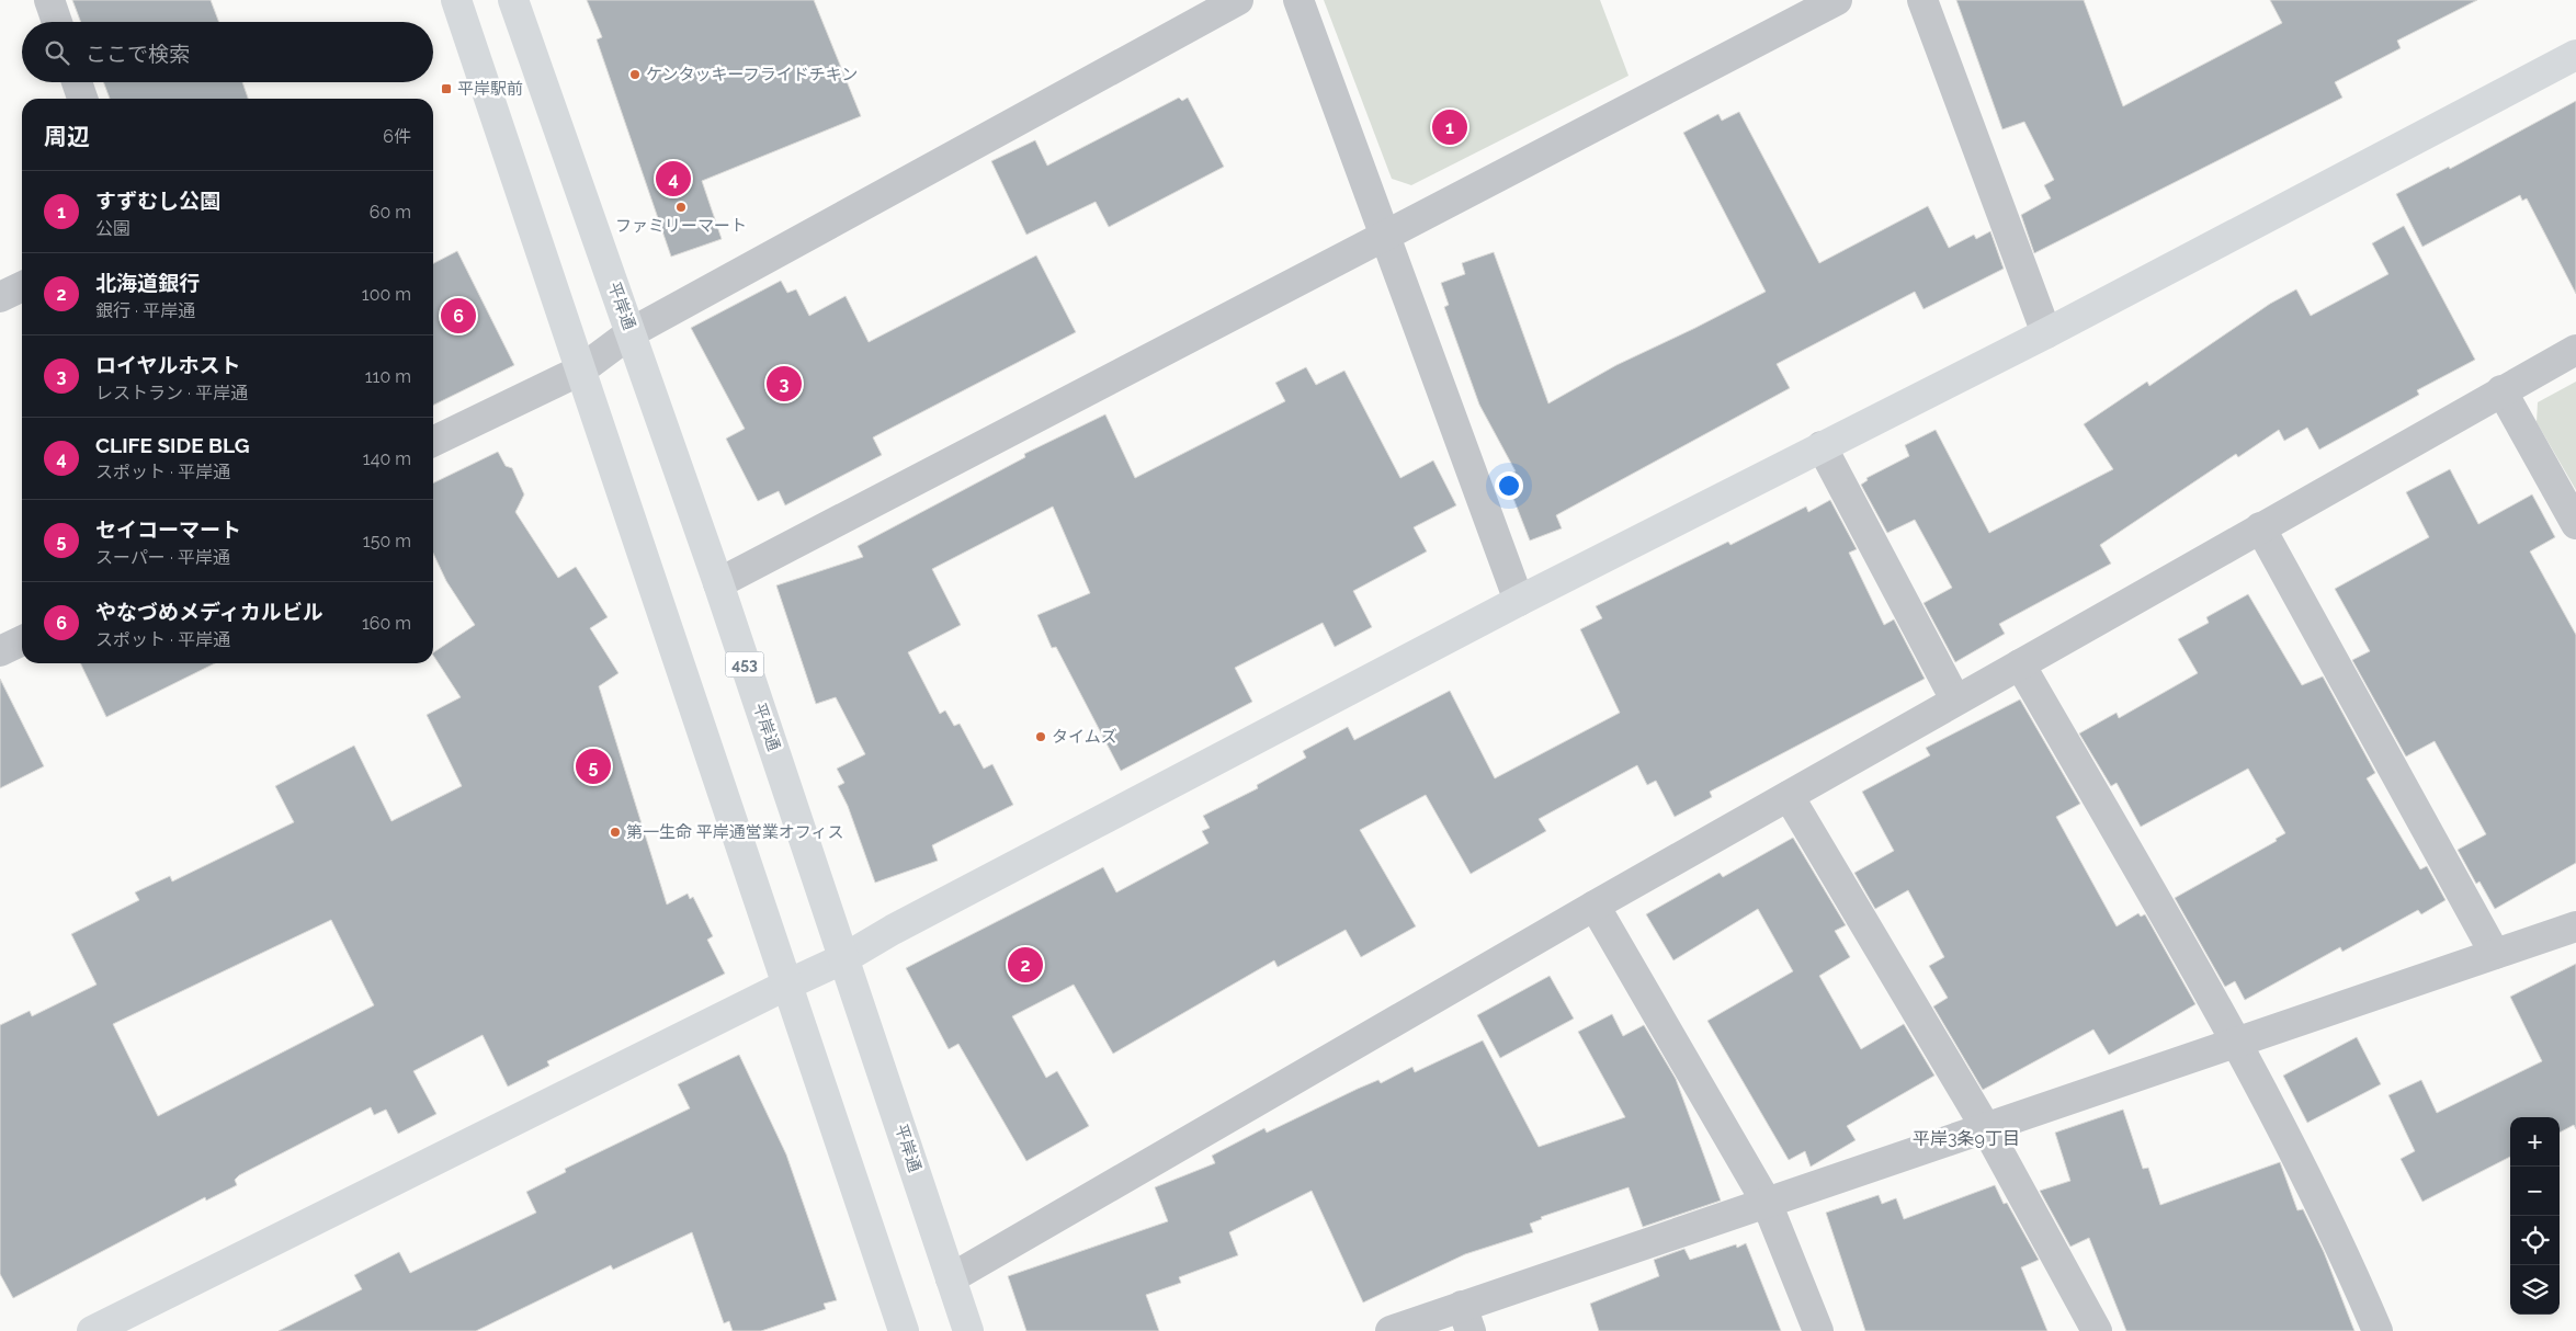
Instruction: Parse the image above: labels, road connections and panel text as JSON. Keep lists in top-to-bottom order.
{
  "streets": {
    "main road": ["平岸通", "453"]
  },
  "districts": ["平岸3条9丁目"],
  "places": {
    "other": [
      "ケンタッキーフライドチキン",
      "ファミリーマート",
      "タイムズ",
      "第一生命 平岸通営業オフィス"
    ],
    "transit": ["平岸駅前"]
  },
  "page": {
    "search": "ここで検索",
    "heading": ["周辺", "6件"],
    "pins": [
      "1",
      "4",
      "6",
      "3",
      "5",
      "2"
    ],
    "list": [
      {
        "mark": "1",
        "name": "すずむし公園",
        "note": "公園",
        "value": "60 m"
      },
      {
        "mark": "2",
        "name": "北海道銀行",
        "note": "銀行 · 平岸通",
        "value": "100 m"
      },
      {
        "mark": "3",
        "name": "ロイヤルホスト",
        "note": "レストラン · 平岸通",
        "value": "110 m"
      },
      {
        "mark": "4",
        "name": "CLIFE SIDE BLG",
        "note": "スポット · 平岸通",
        "value": "140 m"
      },
      {
        "mark": "5",
        "name": "セイコーマート",
        "note": "スーパー · 平岸通",
        "value": "150 m"
      },
      {
        "mark": "6",
        "name": "やなづめメディカルビル",
        "note": "スポット · 平岸通",
        "value": "160 m"
      }
    ],
    "map_buttons": ["+", "−"]
  }
}
